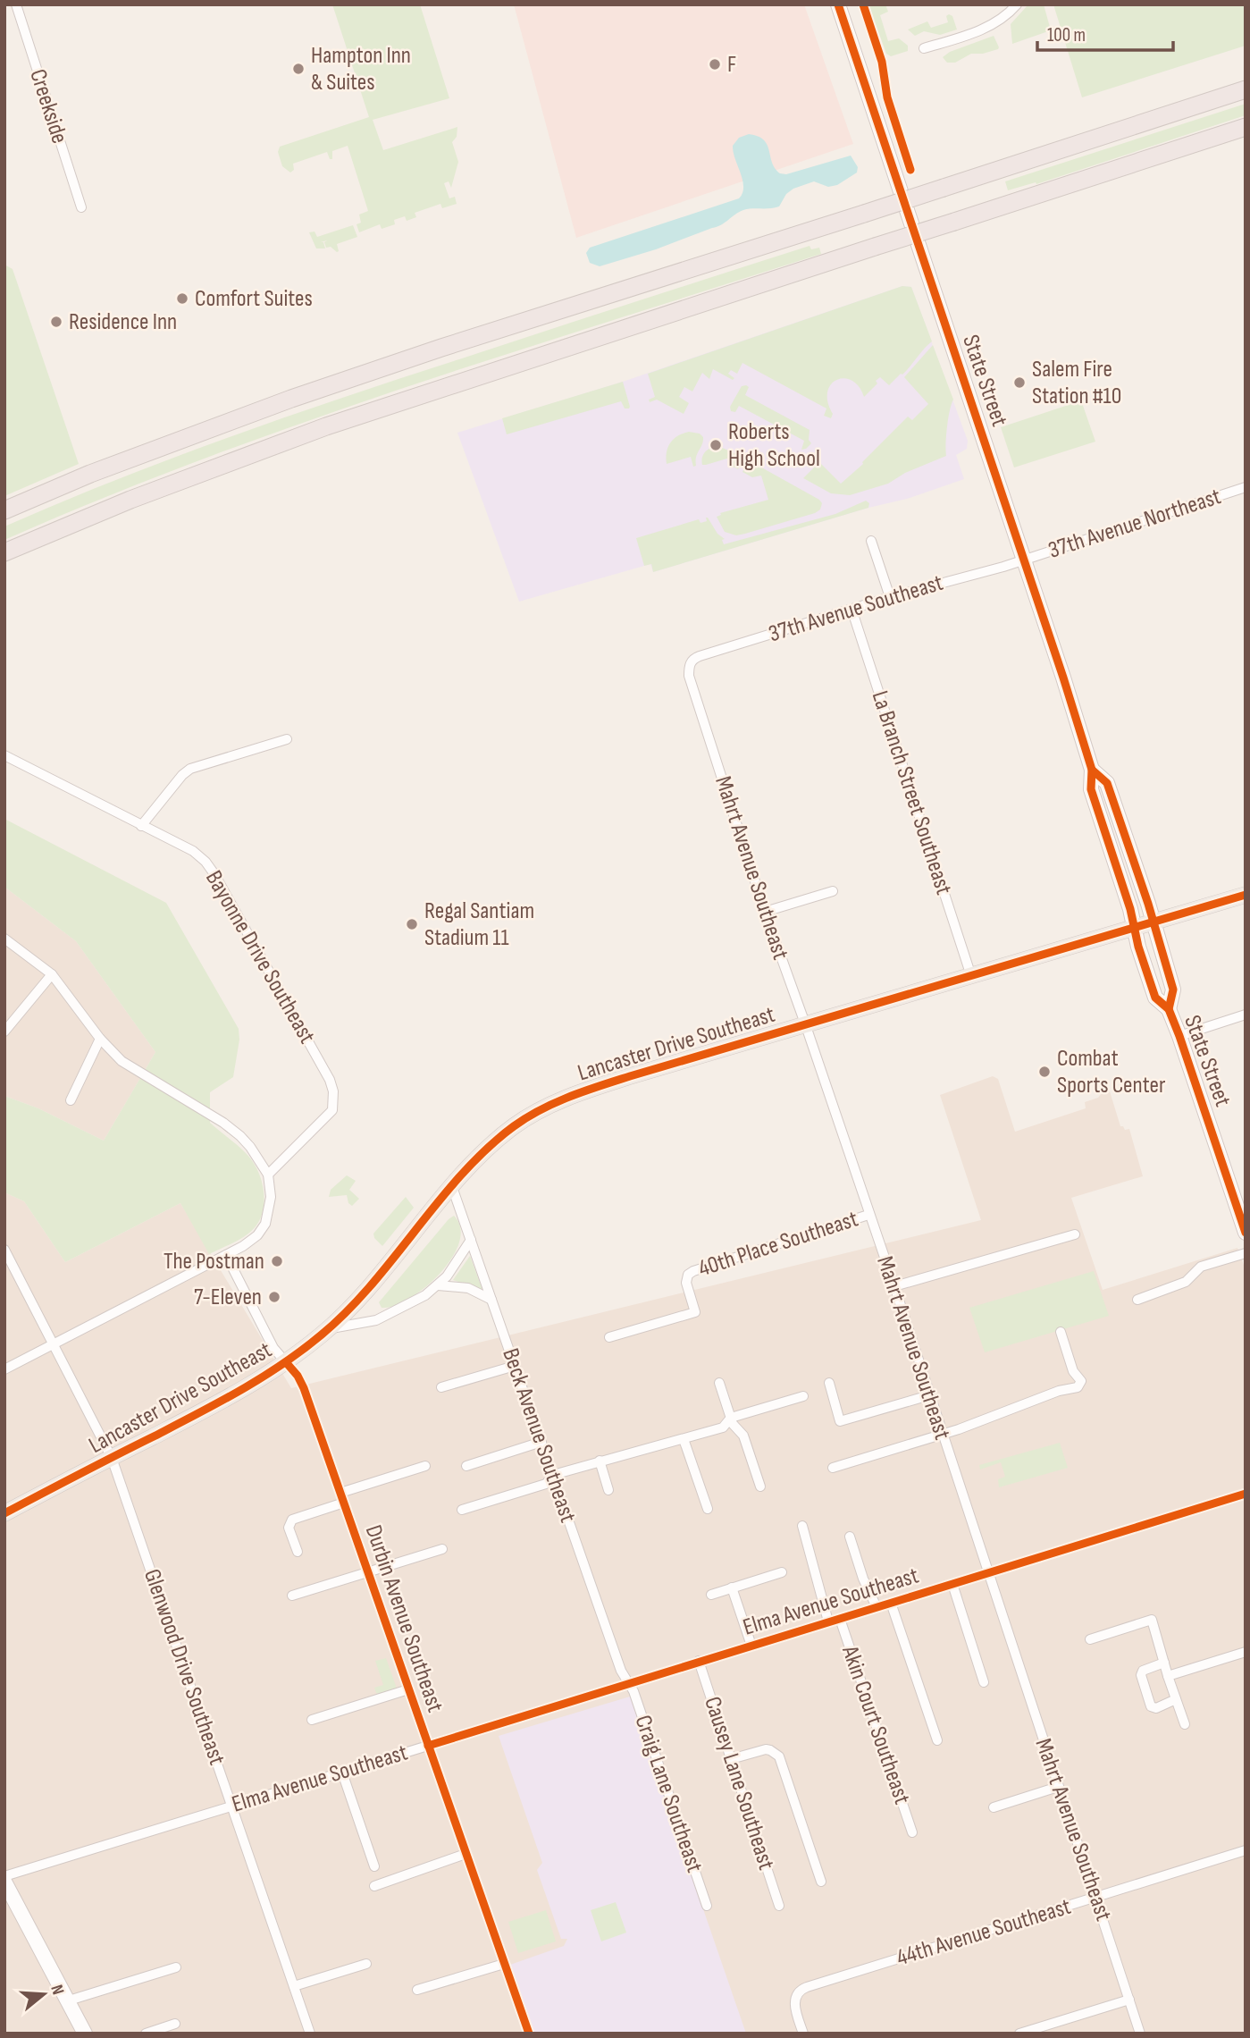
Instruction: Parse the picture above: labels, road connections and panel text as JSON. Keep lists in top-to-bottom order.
{
  "streets": {
    "main road": ["State Street", "Lancaster Drive Southeast"],
    "street": [
      "Creekside",
      "37th Avenue Northeast",
      "37th Avenue Southeast",
      "La Branch Street Southeast",
      "Mahrt Avenue Southeast",
      "Bayonne Drive Southeast",
      "40th Place Southeast",
      "Beck Avenue Southeast",
      "Elma Avenue Southeast",
      "Durbin Avenue Southeast",
      "Glenwood Drive Southeast",
      "Akin Court Southeast",
      "Causey Lane Southeast",
      "Craig Lane Southeast",
      "44th Avenue Southeast"
    ]
  },
  "crossings": [
    ["State Street", "37th Avenue Northeast"],
    ["State Street", "37th Avenue Southeast"],
    ["State Street", "Lancaster Drive Southeast"],
    ["37th Avenue Northeast", "37th Avenue Southeast"],
    ["37th Avenue Southeast", "La Branch Street Southeast"],
    ["37th Avenue Southeast", "Mahrt Avenue Southeast"],
    ["La Branch Street Southeast", "Lancaster Drive Southeast"],
    ["Mahrt Avenue Southeast", "Lancaster Drive Southeast"],
    ["Mahrt Avenue Southeast", "40th Place Southeast"],
    ["Mahrt Avenue Southeast", "Elma Avenue Southeast"],
    ["Mahrt Avenue Southeast", "44th Avenue Southeast"],
    ["Lancaster Drive Southeast", "Beck Avenue Southeast"],
    ["Lancaster Drive Southeast", "Durbin Avenue Southeast"],
    ["Lancaster Drive Southeast", "Glenwood Drive Southeast"],
    ["Beck Avenue Southeast", "Elma Avenue Southeast"],
    ["Beck Avenue Southeast", "Craig Lane Southeast"],
    ["Elma Avenue Southeast", "Durbin Avenue Southeast"],
    ["Elma Avenue Southeast", "Glenwood Drive Southeast"],
    ["Elma Avenue Southeast", "Akin Court Southeast"],
    ["Elma Avenue Southeast", "Causey Lane Southeast"],
    ["Elma Avenue Southeast", "Craig Lane Southeast"]
  ],
  "places": [
    "F",
    "Hampton Inn & Suites",
    "Comfort Suites",
    "Residence Inn",
    "Salem Fire Station #10",
    "Roberts High School",
    "Regal Santiam Stadium 11",
    "Combat Sports Center",
    "The Postman",
    "7-Eleven"
  ],
  "scale_bar": "100 m",
  "north": "right"
}
